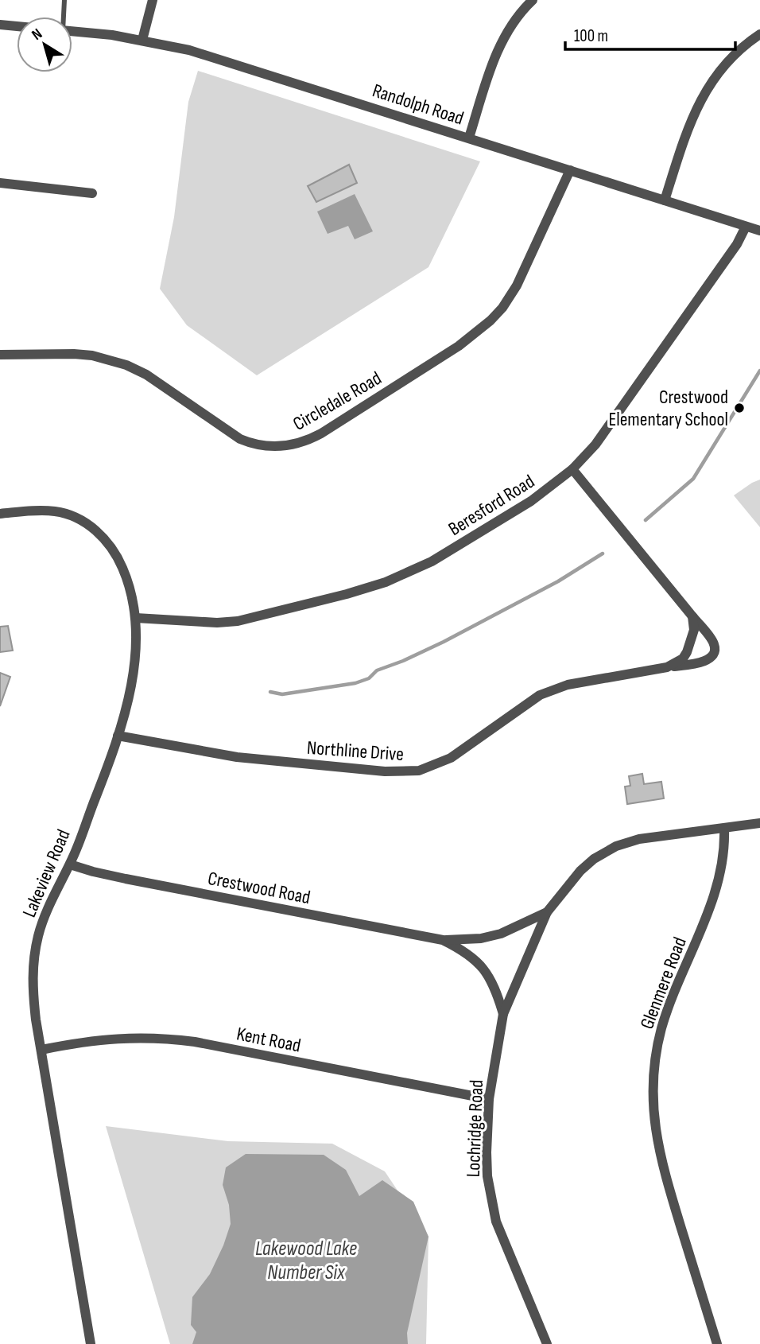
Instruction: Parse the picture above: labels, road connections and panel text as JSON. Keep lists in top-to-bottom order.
{
  "streets": {
    "street": [
      "Randolph Road",
      "Circledale Road",
      "Beresford Road",
      "Northline Drive",
      "Lakeview Road",
      "Crestwood Road",
      "Glenmere Road",
      "Kent Road",
      "Lochridge Road"
    ]
  },
  "crossings": [
    ["Randolph Road", "Circledale Road"],
    ["Randolph Road", "Beresford Road"],
    ["Beresford Road", "Northline Drive"],
    ["Beresford Road", "Lakeview Road"],
    ["Northline Drive", "Lakeview Road"],
    ["Lakeview Road", "Crestwood Road"],
    ["Lakeview Road", "Kent Road"],
    ["Crestwood Road", "Glenmere Road"],
    ["Crestwood Road", "Lochridge Road"],
    ["Kent Road", "Lochridge Road"]
  ],
  "water": ["Lakewood Lake Number Six"],
  "places": ["Crestwood Elementary School"],
  "scale_bar": "100 m",
  "north": "top left"
}
